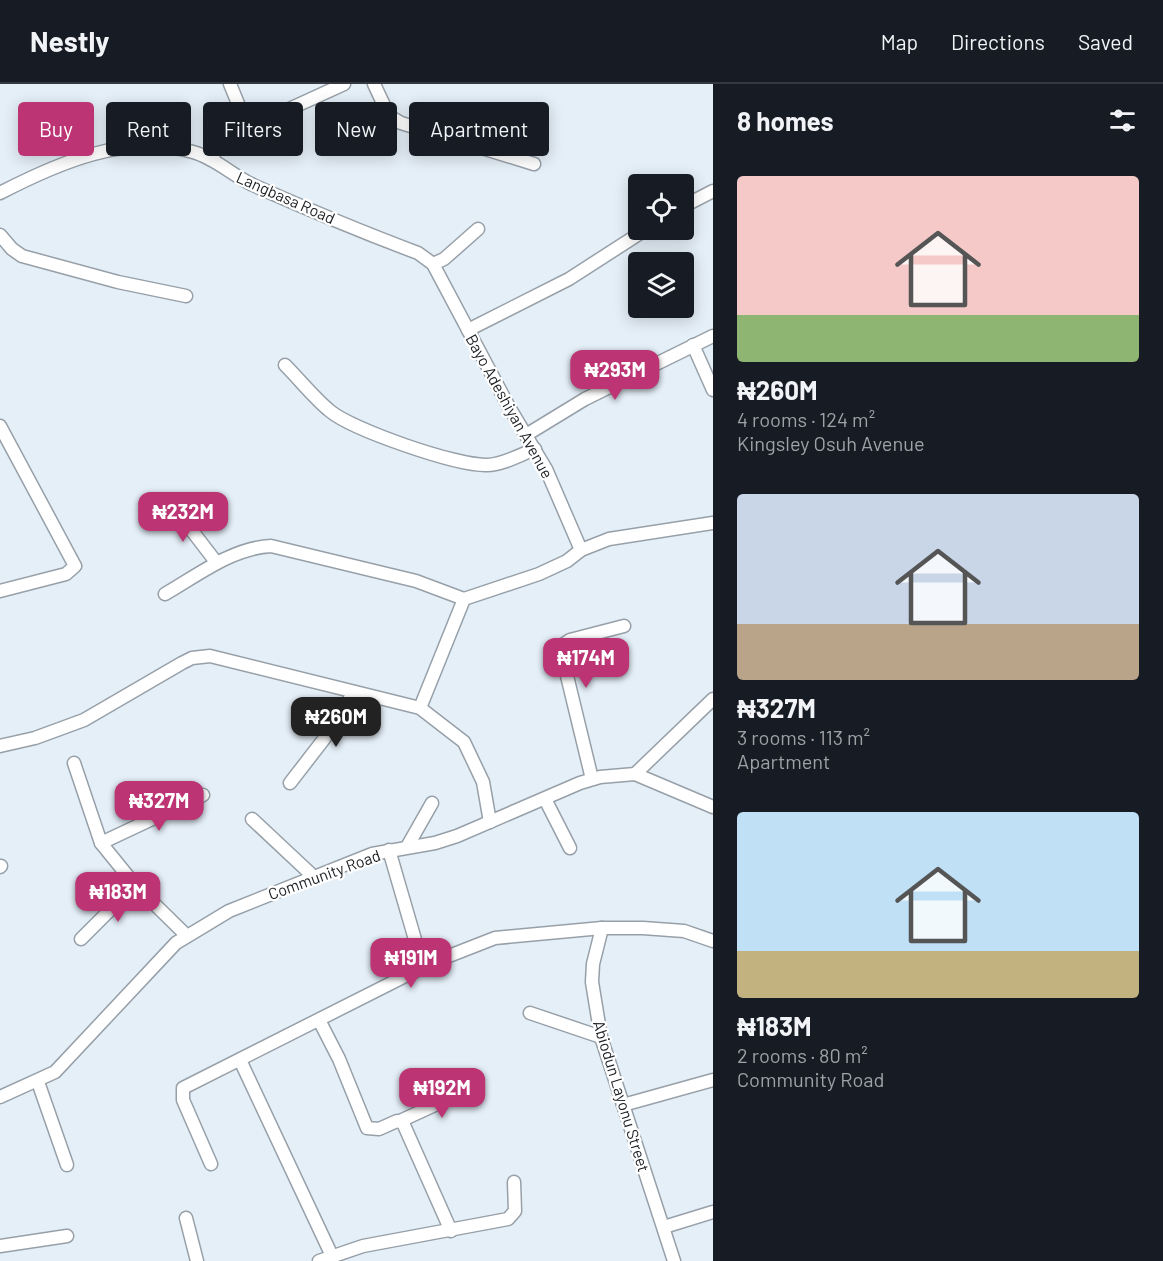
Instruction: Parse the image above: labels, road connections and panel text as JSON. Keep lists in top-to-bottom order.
{
  "streets": {
    "street": [
      "Langbasa Road",
      "Bayo Adeshiyan Avenue",
      "Community Road",
      "Abiodun Layonu Street"
    ]
  },
  "crossings": [
    ["Langbasa Road", "Bayo Adeshiyan Avenue"]
  ],
  "page": {
    "header": "Nestly",
    "nav": ["Map", "Directions", "Saved"],
    "heading": "8 homes",
    "chip": [
      "Buy",
      "Rent",
      "Filters",
      "New",
      "Apartment"
    ],
    "list": [
      {
        "name": "₦260M",
        "note": "4 rooms · 124 m² · Kingsley Osuh Avenue"
      },
      {
        "name": "₦327M",
        "note": "3 rooms · 113 m² · Apartment"
      },
      {
        "name": "₦183M",
        "note": "2 rooms · 80 m² · Community Road"
      }
    ],
    "price": [
      "₦293M",
      "₦232M",
      "₦174M",
      "₦260M",
      "₦327M",
      "₦183M",
      "₦191M",
      "₦192M"
    ]
  }
}
